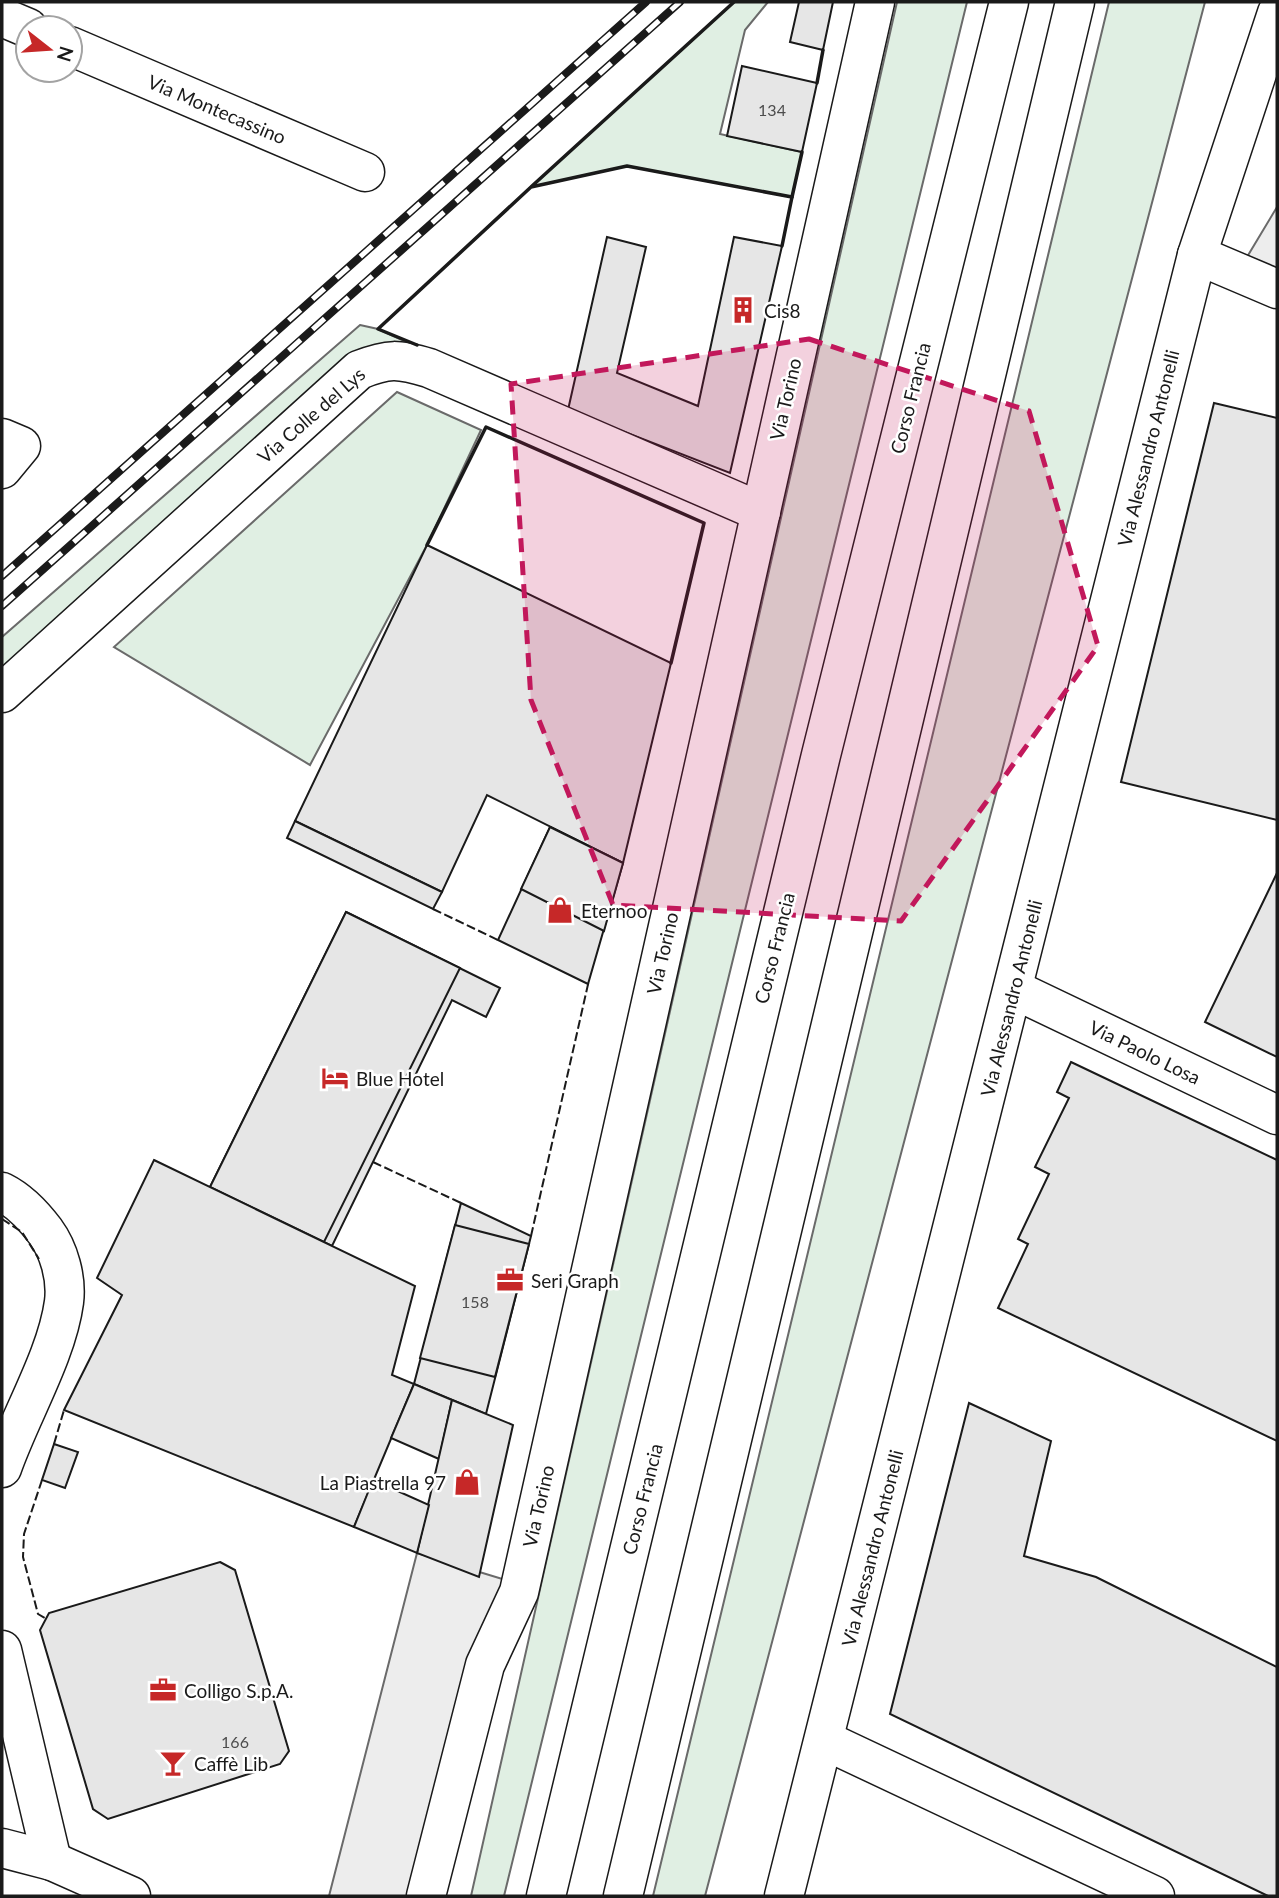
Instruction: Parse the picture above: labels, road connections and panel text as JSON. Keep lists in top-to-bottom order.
{
  "streets": {
    "street": [
      "Via Montecassino",
      "Corso Francia",
      "Via Torino",
      "Via Colle del Lys",
      "Via Alessandro Antonelli",
      "Via Paolo Losa"
    ]
  },
  "crossings": [
    ["Via Torino", "Via Colle del Lys"],
    ["Via Alessandro Antonelli", "Via Paolo Losa"]
  ],
  "places": {
    "building": ["Cis8"],
    "shop": ["Eternoo", "La Piastrella 97"],
    "hotel": ["Blue Hotel"],
    "office": ["Seri Graph", "Colligo S.p.A."],
    "bar": ["Caffè Lib"]
  },
  "house_numbers": ["134", "158", "166"],
  "north": "right"
}
